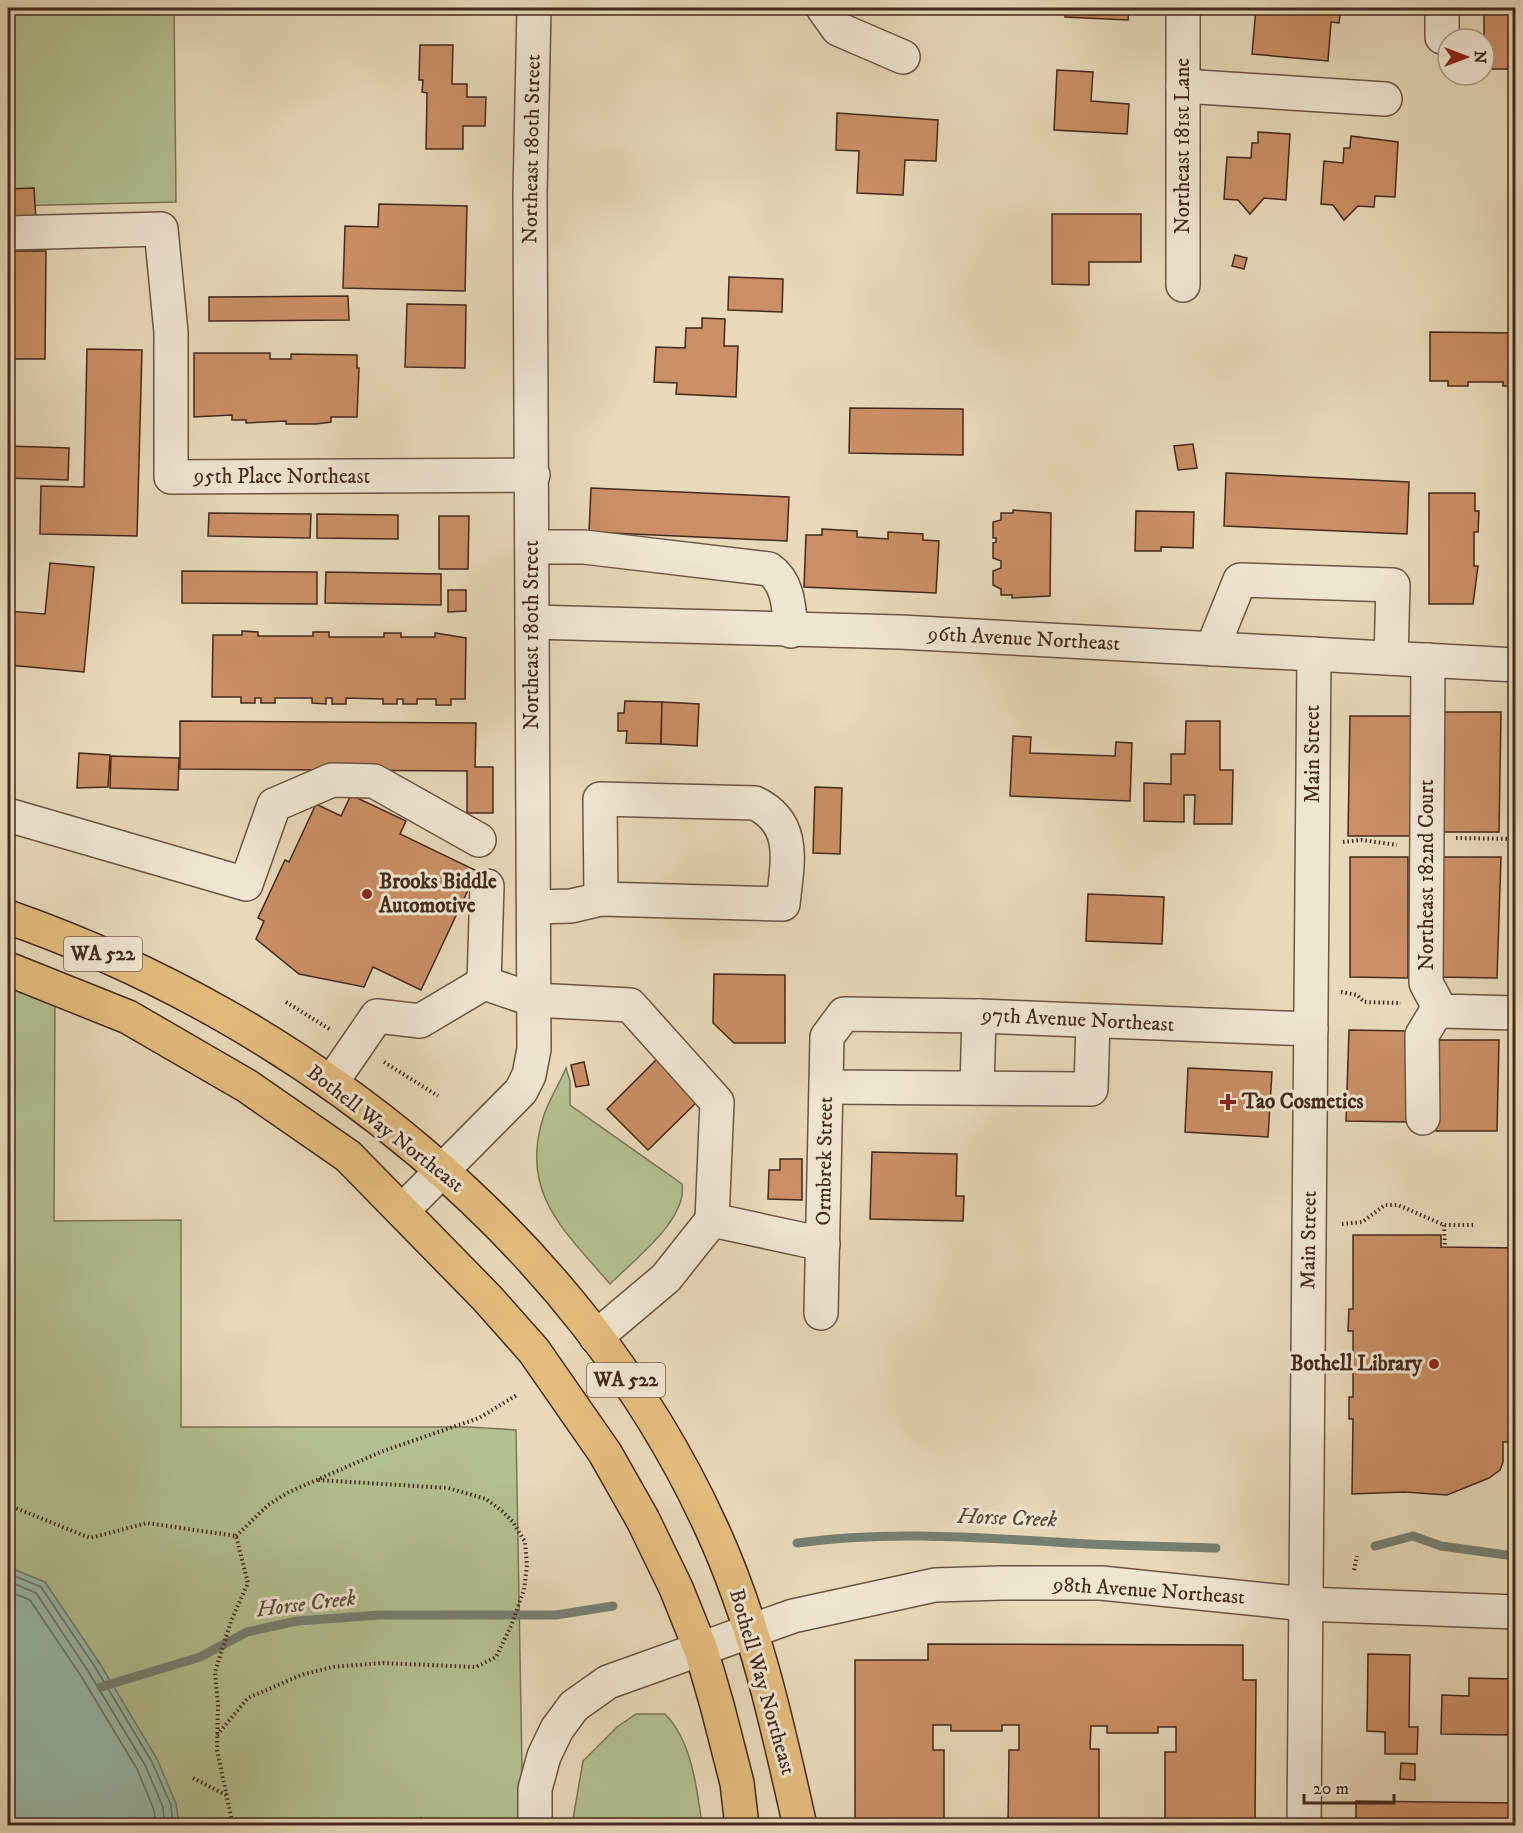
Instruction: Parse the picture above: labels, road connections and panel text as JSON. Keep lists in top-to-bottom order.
{
  "streets": {
    "main road": ["WA 522", "Bothell Way Northeast"],
    "street": [
      "Northeast 181st Lane",
      "Northeast 180th Street",
      "95th Place Northeast",
      "96th Avenue Northeast",
      "Main Street",
      "Northeast 182nd Court",
      "97th Avenue Northeast",
      "Ormbrek Street",
      "98th Avenue Northeast"
    ]
  },
  "crossings": [
    ["Northeast 180th Street", "95th Place Northeast"],
    ["Northeast 180th Street", "96th Avenue Northeast"],
    ["Northeast 180th Street", "WA 522"],
    ["Northeast 180th Street", "Bothell Way Northeast"],
    ["96th Avenue Northeast", "Main Street"],
    ["96th Avenue Northeast", "Northeast 182nd Court"],
    ["Main Street", "97th Avenue Northeast"],
    ["Main Street", "98th Avenue Northeast"],
    ["97th Avenue Northeast", "Ormbrek Street"],
    ["Bothell Way Northeast", "98th Avenue Northeast"]
  ],
  "water": ["Horse Creek"],
  "places": {
    "other": ["Brooks Biddle Automotive", "Bothell Library"],
    "health": ["Tao Cosmetics"]
  },
  "scale_bar": "20 m",
  "north": "right"
}
